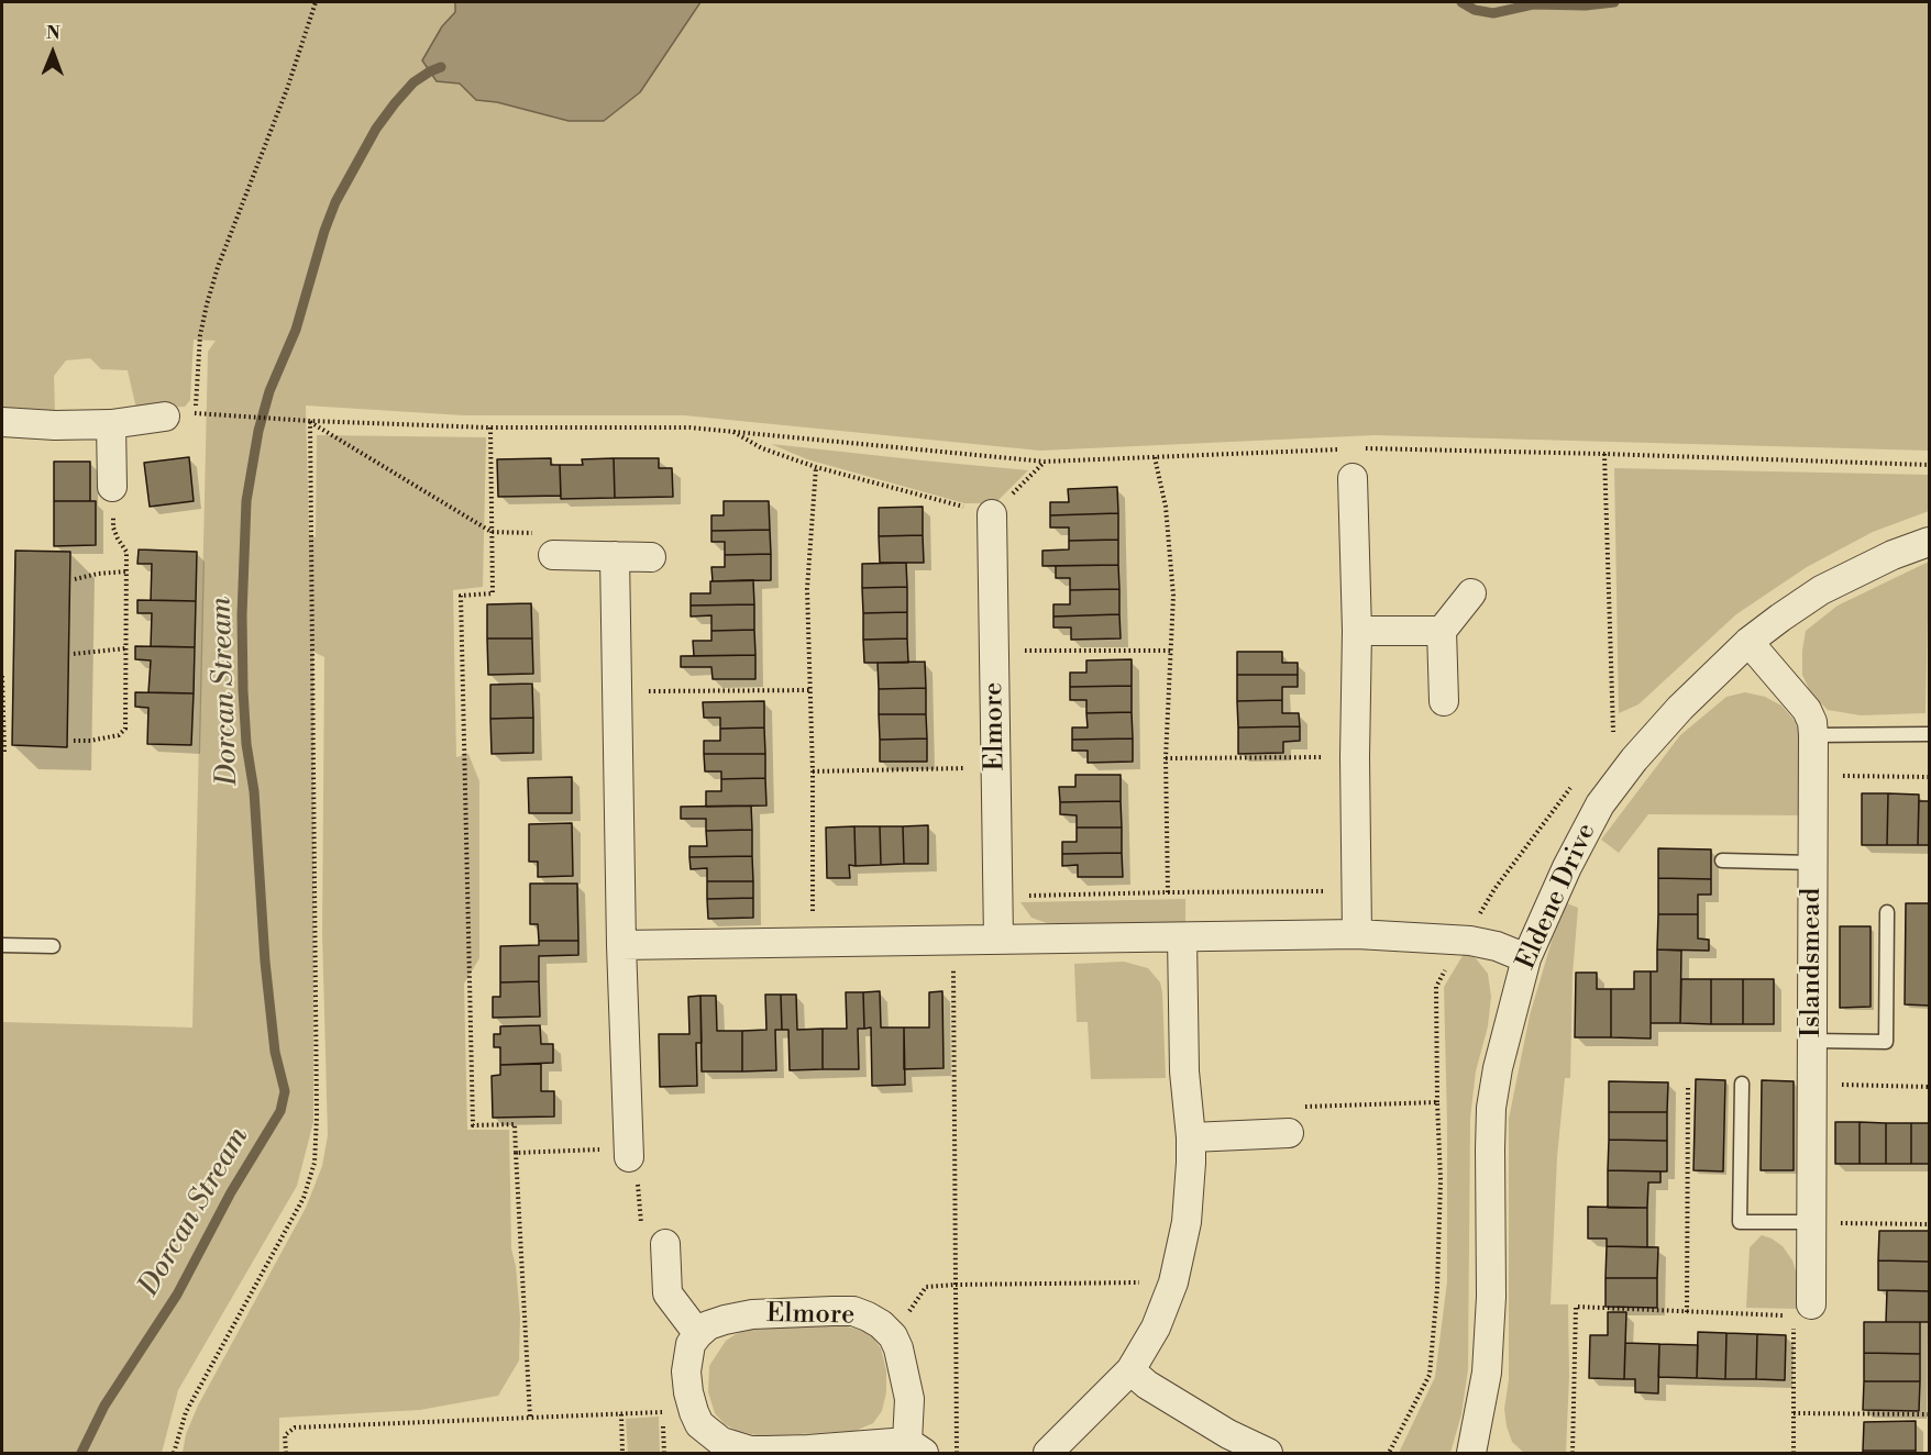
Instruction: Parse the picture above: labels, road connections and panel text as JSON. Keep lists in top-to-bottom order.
{
  "streets": {
    "street": ["Elmore", "Eldene Drive", "Islandsmead"]
  },
  "crossings": [
    ["Eldene Drive", "Islandsmead"]
  ],
  "water": ["Dorcan Stream"],
  "north": "top"
}
